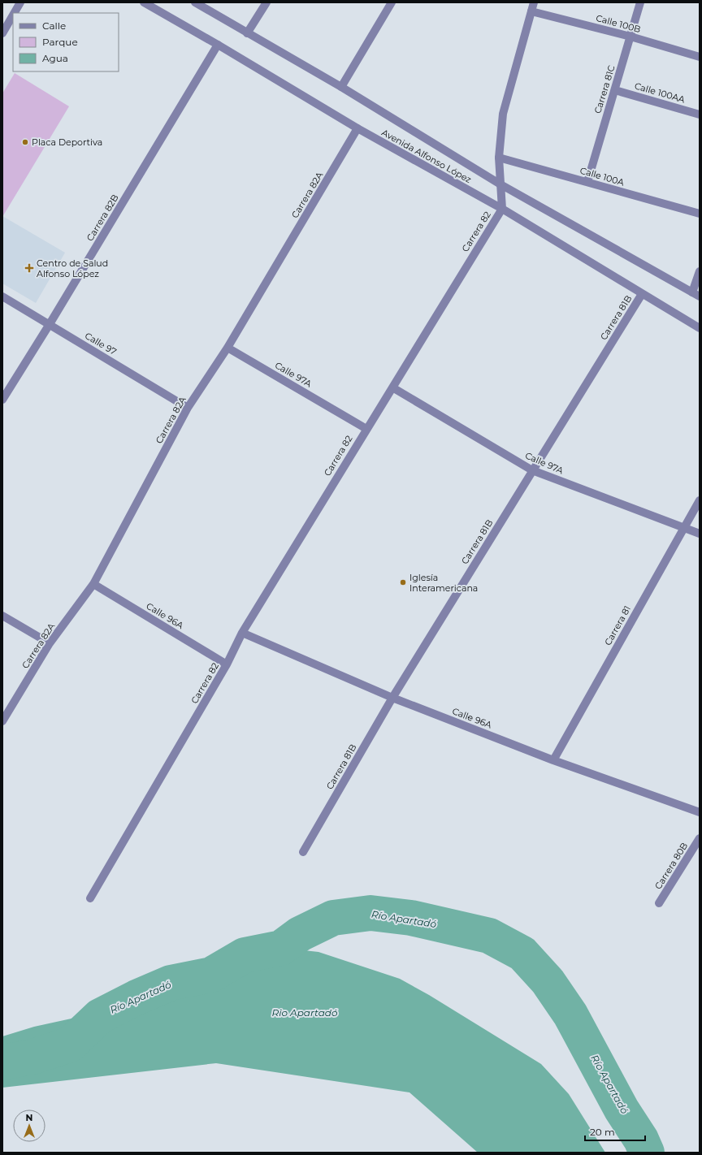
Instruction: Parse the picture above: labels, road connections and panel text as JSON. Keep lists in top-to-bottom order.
{
  "streets": {
    "street": [
      "Calle 100B",
      "Carrera 81C",
      "Calle 100AA",
      "Avenida Alfonso López",
      "Calle 100A",
      "Carrera 82A",
      "Carrera 82B",
      "Carrera 82",
      "Carrera 81B",
      "Calle 97",
      "Calle 97A",
      "Calle 96A",
      "Carrera 81",
      "Carrera 80B"
    ]
  },
  "crossings": [
    ["Calle 100B", "Carrera 81C"],
    ["Calle 100B", "Carrera 82"],
    ["Carrera 81C", "Calle 100AA"],
    ["Carrera 81C", "Calle 100A"],
    ["Avenida Alfonso López", "Carrera 82A"],
    ["Avenida Alfonso López", "Carrera 82B"],
    ["Avenida Alfonso López", "Carrera 82"],
    ["Avenida Alfonso López", "Carrera 81B"],
    ["Calle 100A", "Carrera 82"],
    ["Carrera 82A", "Calle 97"],
    ["Carrera 82A", "Calle 97A"],
    ["Carrera 82A", "Calle 96A"],
    ["Carrera 82B", "Calle 97"],
    ["Carrera 82", "Calle 97A"],
    ["Carrera 82", "Calle 96A"],
    ["Carrera 81B", "Calle 97A"],
    ["Carrera 81B", "Calle 96A"],
    ["Calle 97A", "Carrera 81"],
    ["Calle 96A", "Carrera 81"]
  ],
  "water": ["Río Apartadó", "Rio Apartadó"],
  "places": {
    "other": ["Placa Deportiva", "Iglesía Interamericana"],
    "health": ["Centro de Salud Alfonso López"]
  },
  "legend": ["Calle", "Parque", "Agua"],
  "scale_bar": "20 m",
  "north": "top"
}
